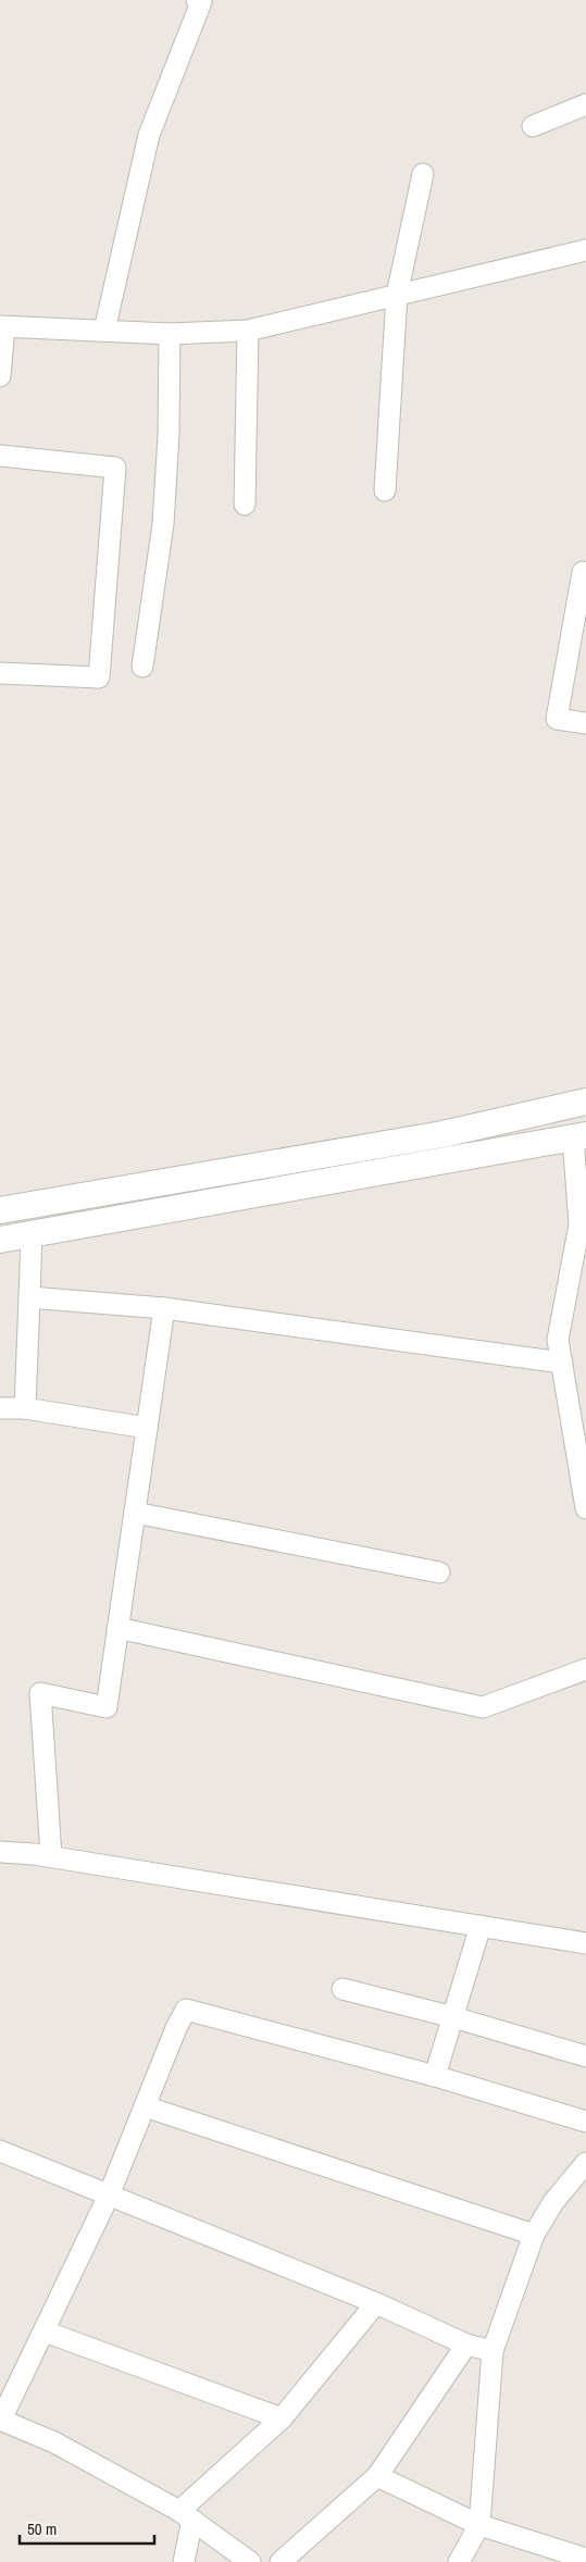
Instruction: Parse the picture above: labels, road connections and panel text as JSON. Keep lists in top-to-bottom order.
{
  "scale_bar": "50 m"
}
